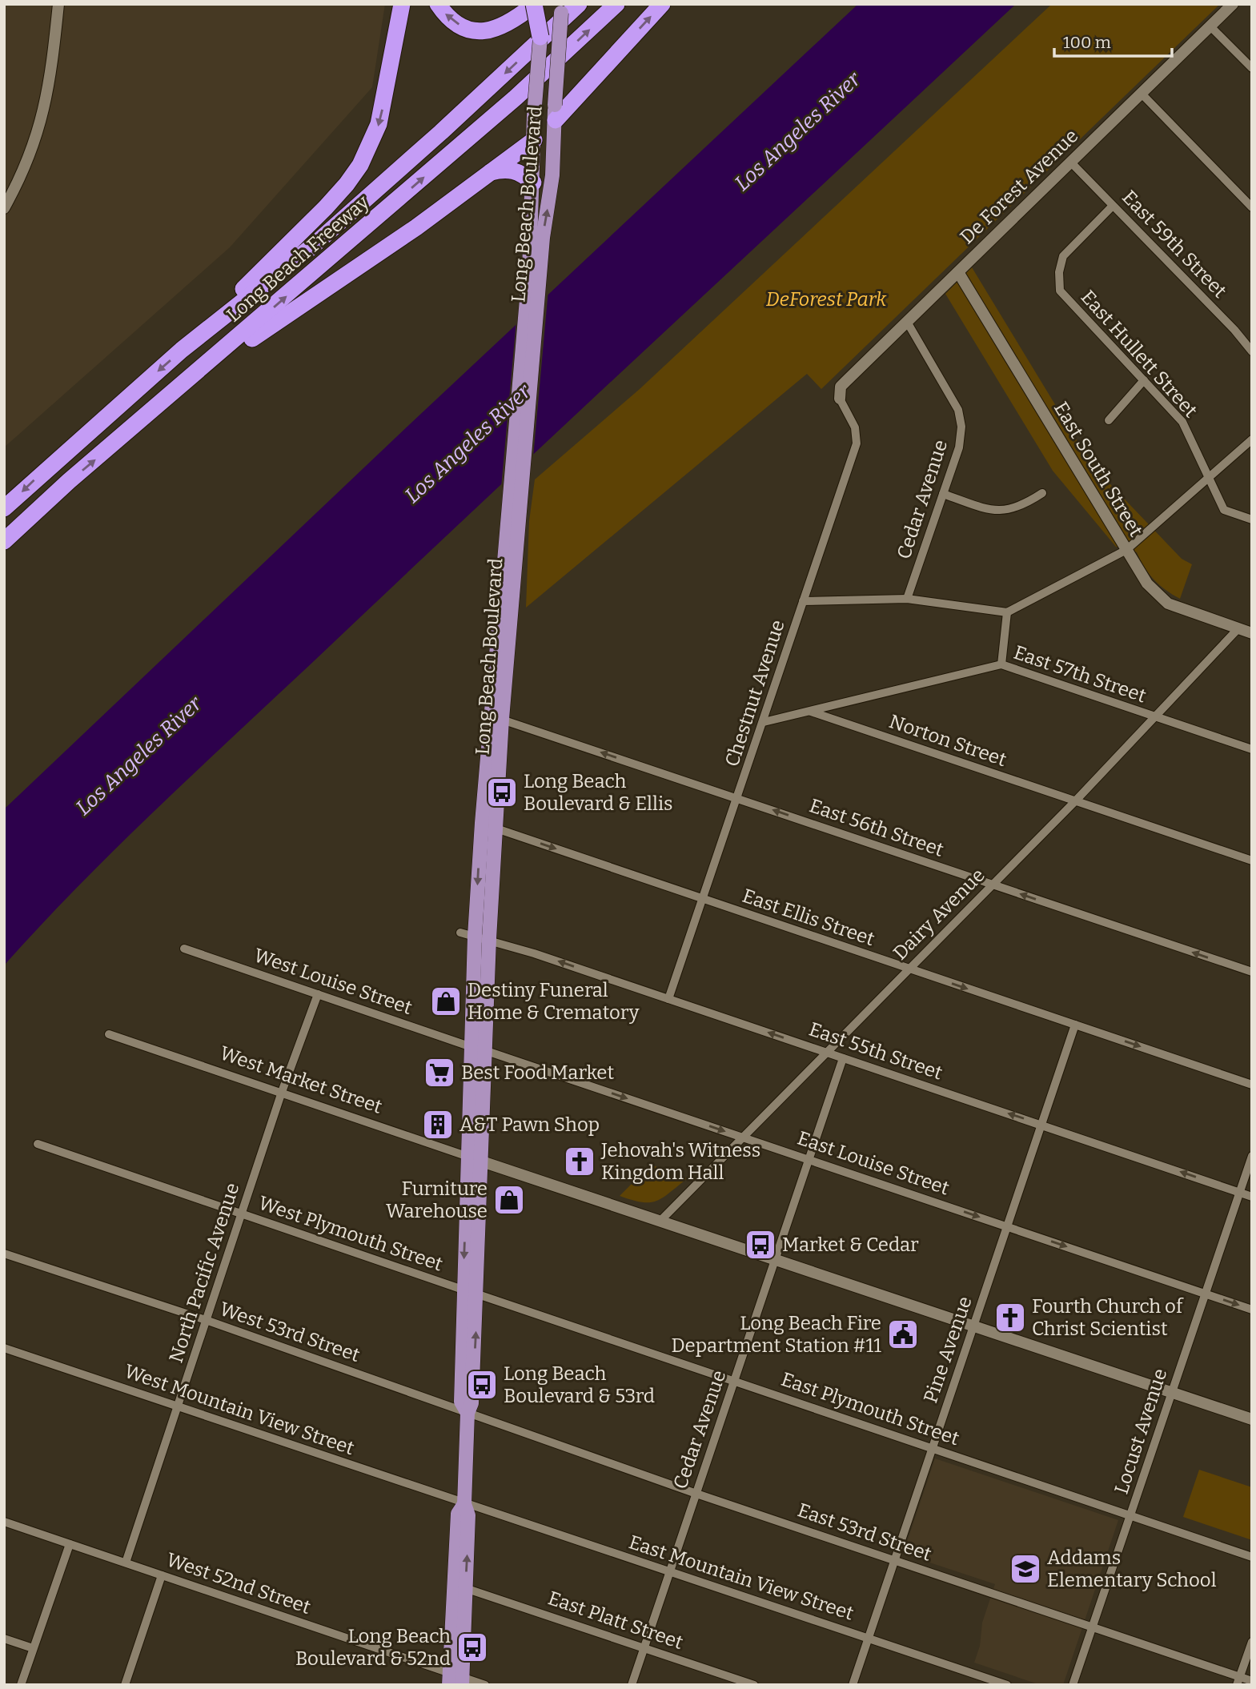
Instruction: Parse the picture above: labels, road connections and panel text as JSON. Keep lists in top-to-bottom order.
{
  "streets": {
    "highway": ["Long Beach Freeway"],
    "main road": ["Long Beach Boulevard"],
    "street": [
      "De Forest Avenue",
      "East 59th Street",
      "East Hullett Street",
      "East South Street",
      "Cedar Avenue",
      "East 57th Street",
      "Chestnut Avenue",
      "Norton Street",
      "East 56th Street",
      "Dairy Avenue",
      "East Ellis Street",
      "West Louise Street",
      "East 55th Street",
      "West Market Street",
      "East Louise Street",
      "West Plymouth Street",
      "North Pacific Avenue",
      "West 53rd Street",
      "Pine Avenue",
      "East Plymouth Street",
      "West Mountain View Street",
      "Locust Avenue",
      "East 53rd Street",
      "East Mountain View Street",
      "West 52nd Street",
      "East Platt Street"
    ]
  },
  "crossings": [
    ["De Forest Avenue", "East 59th Street"],
    ["De Forest Avenue", "East South Street"],
    ["De Forest Avenue", "Cedar Avenue"],
    ["De Forest Avenue", "Chestnut Avenue"],
    ["Long Beach Boulevard", "East 56th Street"],
    ["Long Beach Boulevard", "East Ellis Street"],
    ["Long Beach Boulevard", "West Louise Street"],
    ["Long Beach Boulevard", "East 55th Street"],
    ["Long Beach Boulevard", "West Market Street"],
    ["Long Beach Boulevard", "East Louise Street"],
    ["Long Beach Boulevard", "West Plymouth Street"],
    ["Long Beach Boulevard", "West 53rd Street"],
    ["Long Beach Boulevard", "East Plymouth Street"],
    ["Long Beach Boulevard", "West Mountain View Street"],
    ["Long Beach Boulevard", "East 53rd Street"],
    ["Long Beach Boulevard", "East Mountain View Street"],
    ["Long Beach Boulevard", "West 52nd Street"],
    ["Long Beach Boulevard", "East Platt Street"],
    ["East 59th Street", "East Hullett Street"],
    ["East South Street", "Dairy Avenue"],
    ["Cedar Avenue", "East 55th Street"],
    ["Cedar Avenue", "East Louise Street"],
    ["Cedar Avenue", "East Plymouth Street"],
    ["Cedar Avenue", "East 53rd Street"],
    ["Cedar Avenue", "East Mountain View Street"],
    ["Cedar Avenue", "East Platt Street"],
    ["East 57th Street", "Chestnut Avenue"],
    ["East 57th Street", "Norton Street"],
    ["East 57th Street", "Dairy Avenue"],
    ["Chestnut Avenue", "East 56th Street"],
    ["Chestnut Avenue", "East Ellis Street"],
    ["Chestnut Avenue", "East 55th Street"],
    ["Norton Street", "Dairy Avenue"],
    ["East 56th Street", "Dairy Avenue"],
    ["Dairy Avenue", "East Ellis Street"],
    ["Dairy Avenue", "East 55th Street"],
    ["Dairy Avenue", "East Louise Street"],
    ["East Ellis Street", "Pine Avenue"],
    ["West Louise Street", "East Louise Street"],
    ["West Louise Street", "North Pacific Avenue"],
    ["East 55th Street", "Pine Avenue"],
    ["East 55th Street", "Locust Avenue"],
    ["West Market Street", "North Pacific Avenue"],
    ["East Louise Street", "Pine Avenue"],
    ["East Louise Street", "Locust Avenue"],
    ["West Plymouth Street", "North Pacific Avenue"],
    ["North Pacific Avenue", "West 53rd Street"],
    ["North Pacific Avenue", "West Mountain View Street"],
    ["North Pacific Avenue", "West 52nd Street"],
    ["West 53rd Street", "East 53rd Street"],
    ["Pine Avenue", "East Plymouth Street"],
    ["Pine Avenue", "East 53rd Street"],
    ["Pine Avenue", "East Mountain View Street"],
    ["East Plymouth Street", "Locust Avenue"],
    ["West Mountain View Street", "East Mountain View Street"],
    ["Locust Avenue", "East 53rd Street"]
  ],
  "one_way": [
    "East 56th Street",
    "East Ellis Street",
    "East 55th Street",
    "East Louise Street"
  ],
  "water": ["Los Angeles River"],
  "parks": ["DeForest Park"],
  "places": {
    "bus stop": [
      "Long Beach Boulevard & Ellis",
      "Market & Cedar",
      "Long Beach Boulevard & 53rd",
      "Long Beach Boulevard & 52nd"
    ],
    "shop": ["Destiny Funeral Home & Crematory", "Furniture Warehouse"],
    "supermarket": ["Best Food Market"],
    "building": ["A&T Pawn Shop"],
    "church": ["Jehovah's Witness Kingdom Hall", "Fourth Church of Christ Scientist"],
    "public building": ["Long Beach Fire Department Station #11"],
    "school or university": ["Addams Elementary School"]
  },
  "scale_bar": "100 m"
}
